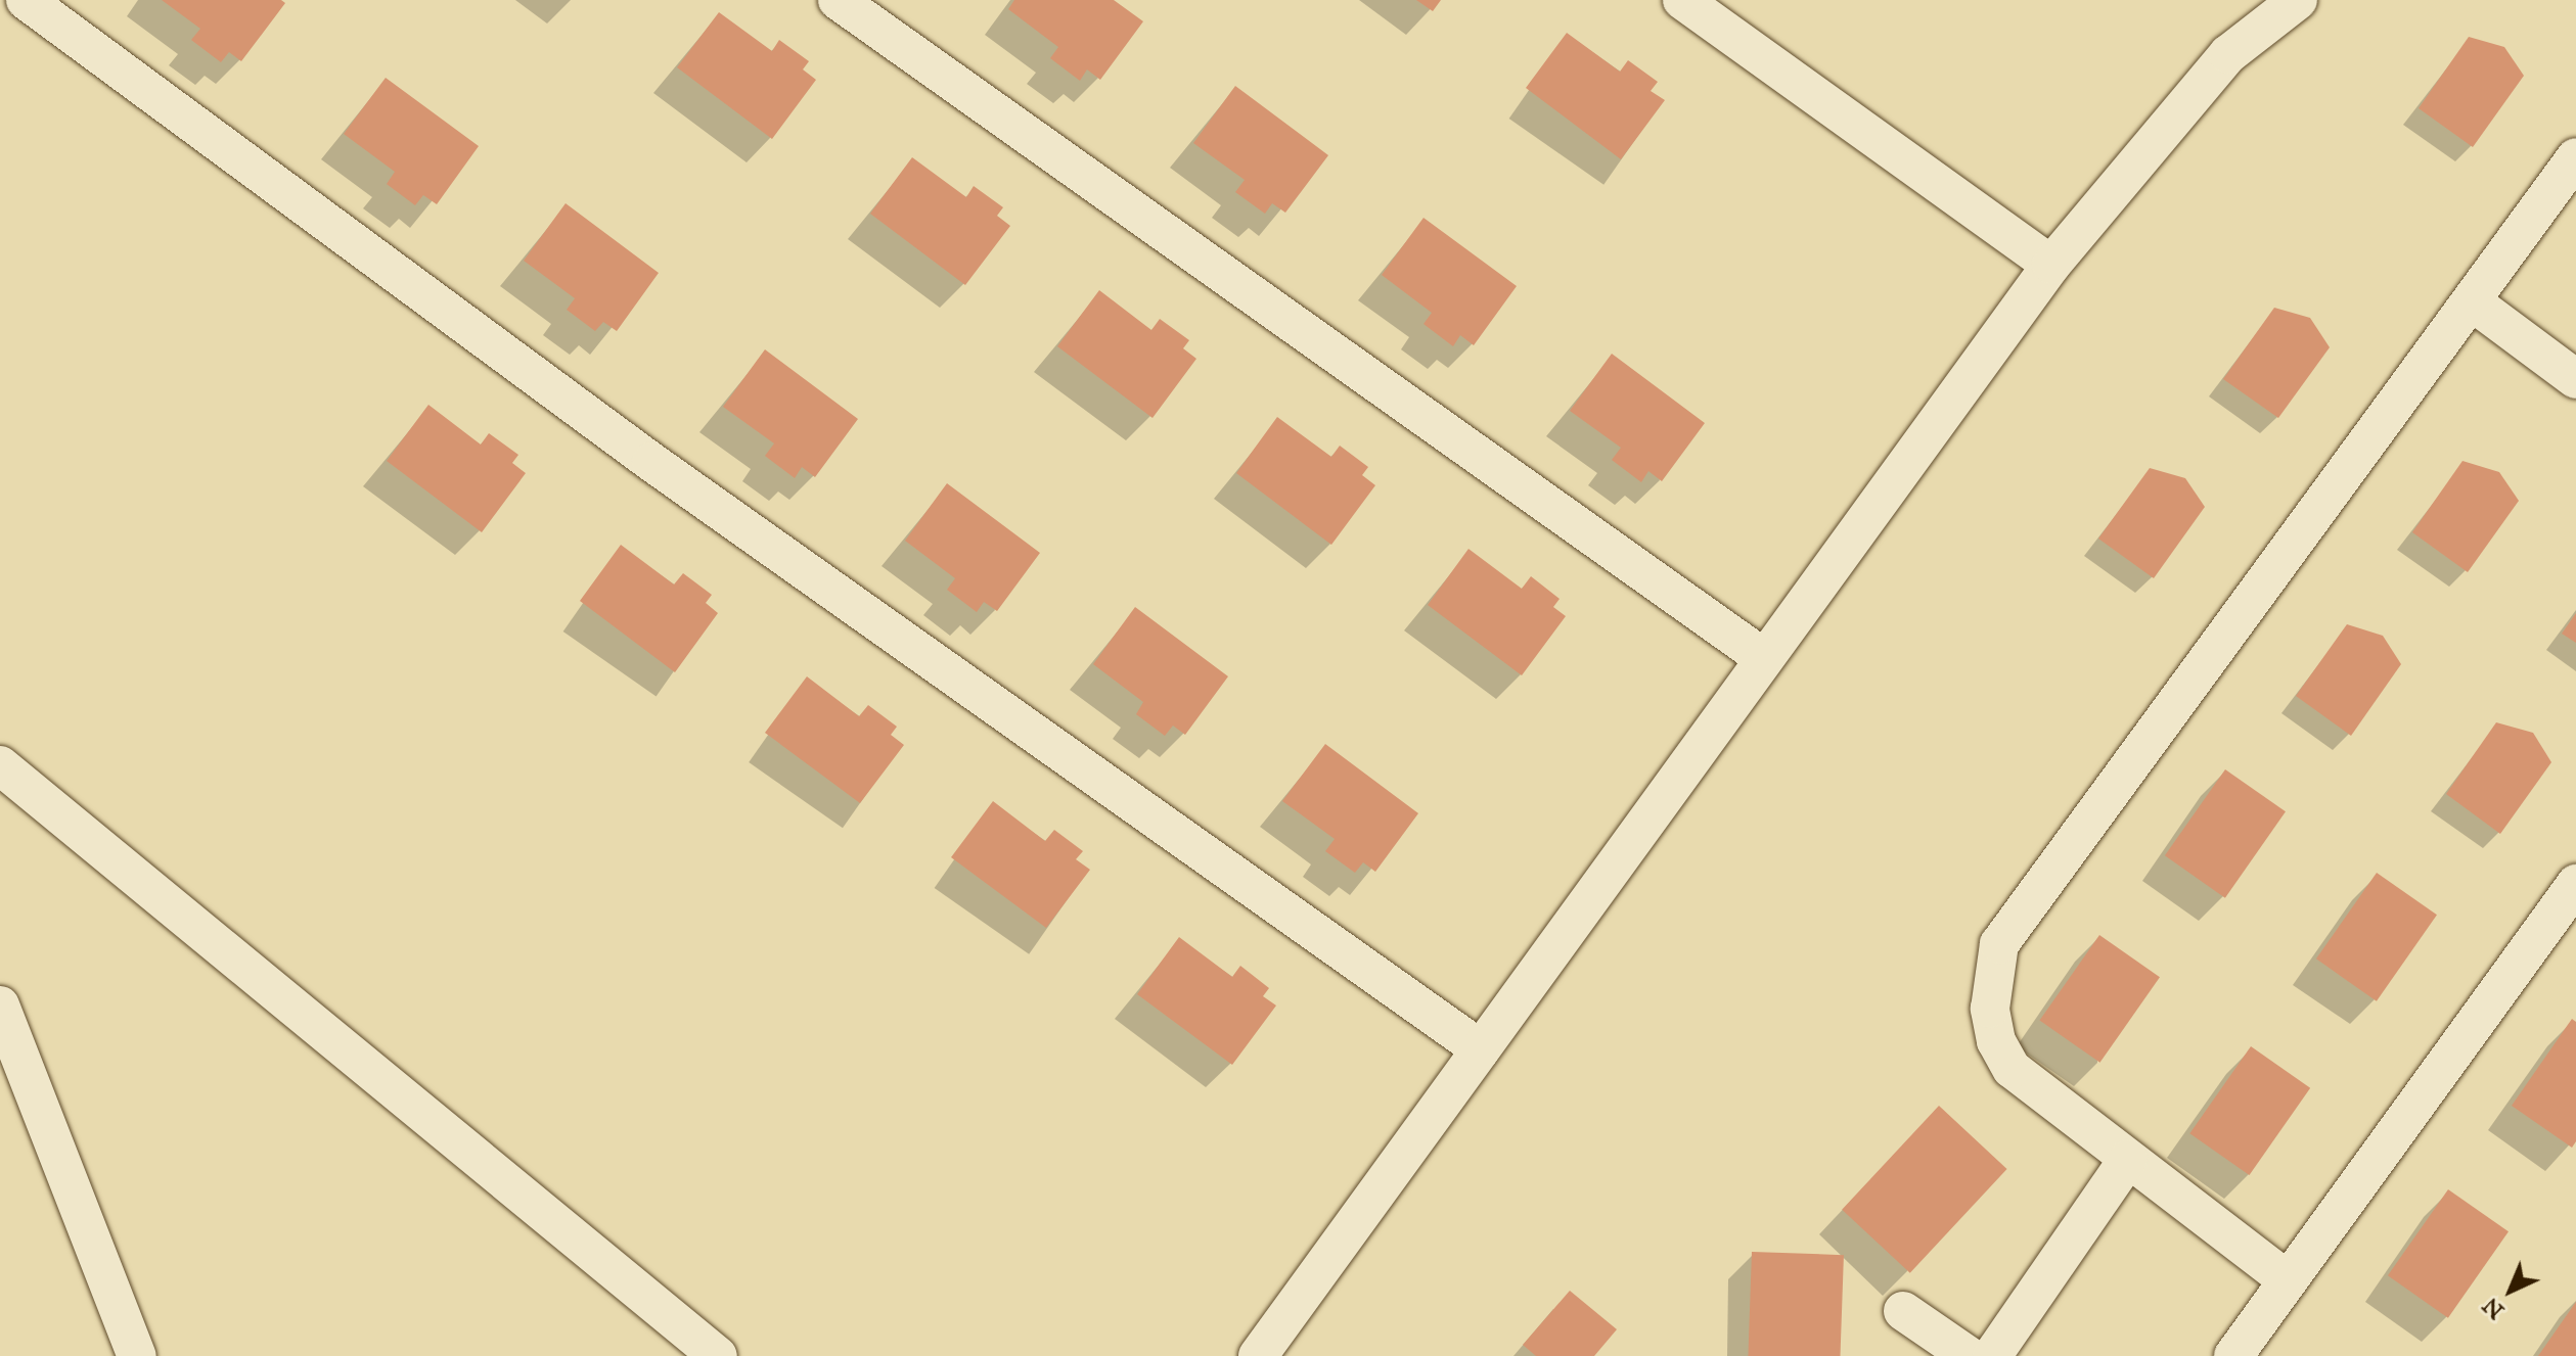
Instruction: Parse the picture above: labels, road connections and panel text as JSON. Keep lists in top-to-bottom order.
{
  "north": "bottom left"
}
